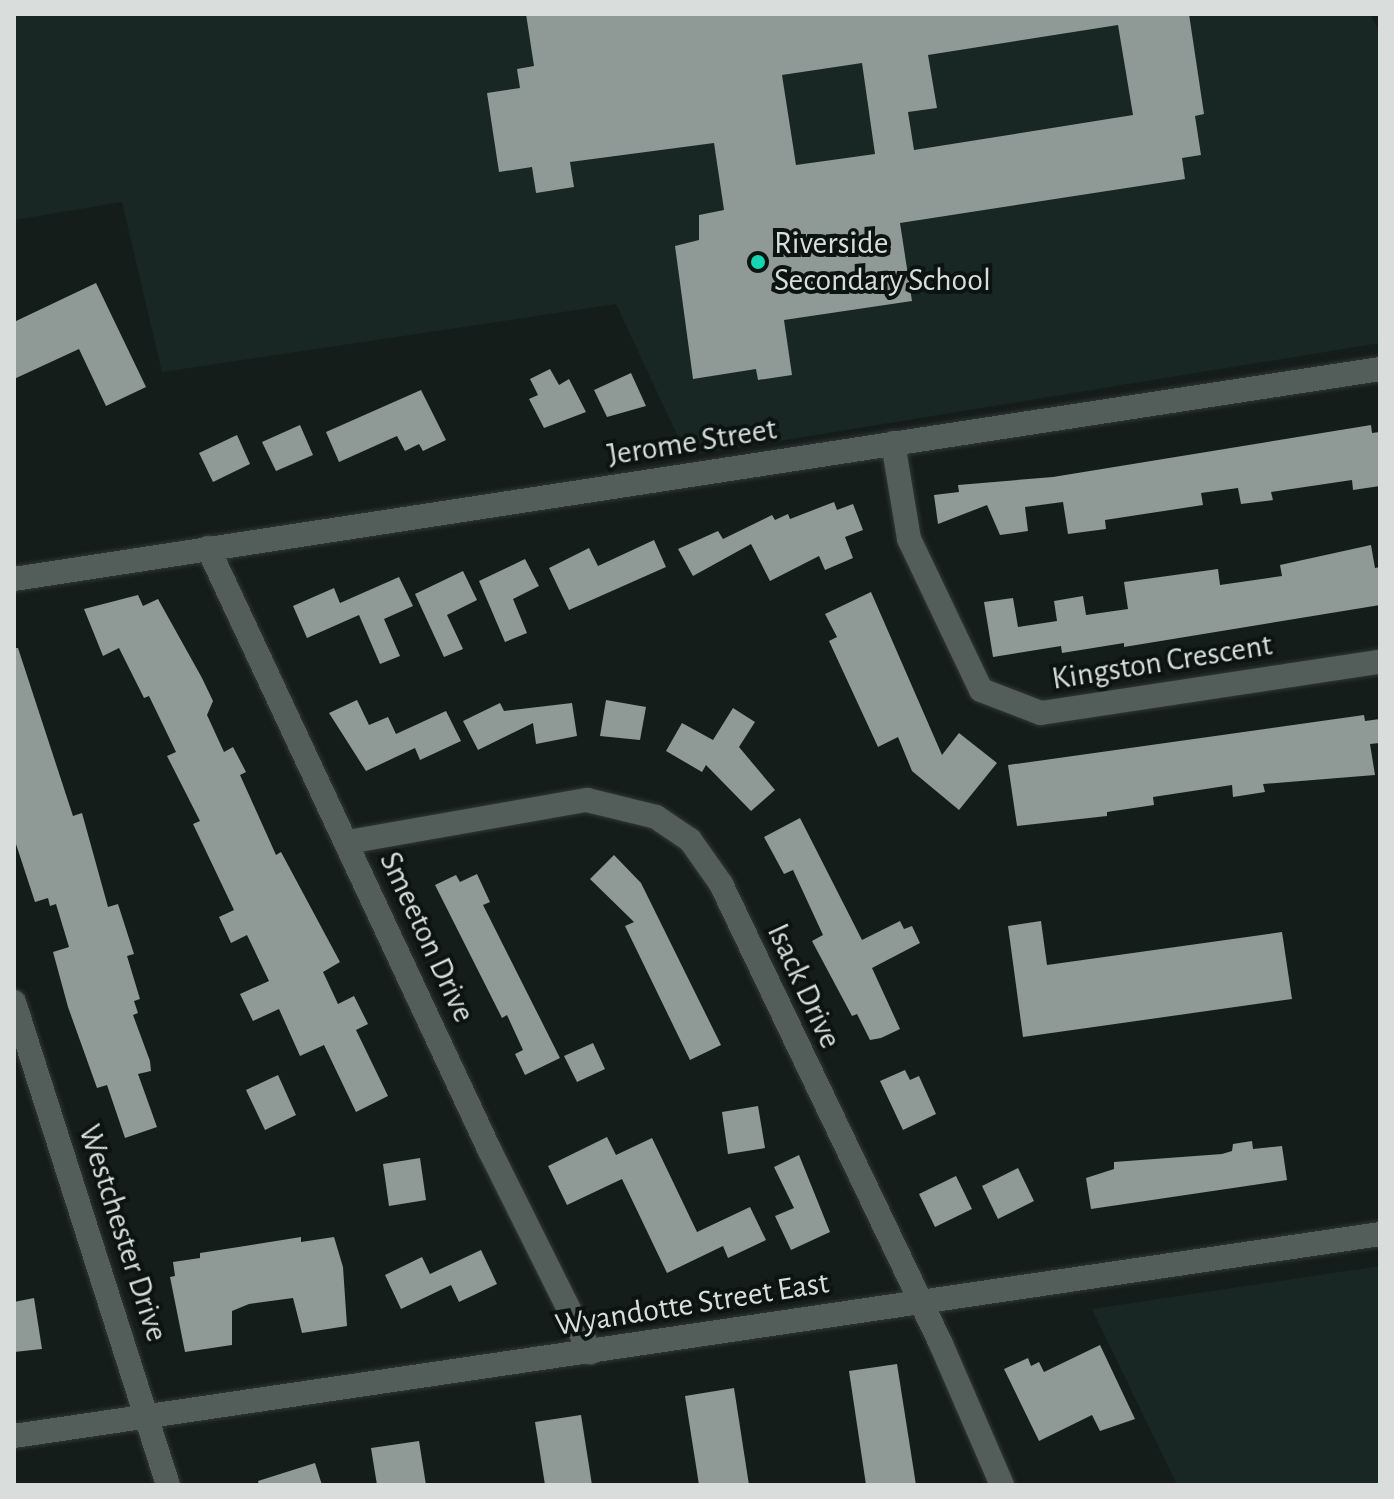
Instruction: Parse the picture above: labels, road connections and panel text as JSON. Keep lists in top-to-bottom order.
{
  "streets": {
    "street": [
      "Jerome Street",
      "Kingston Crescent",
      "Smeeton Drive",
      "Isack Drive",
      "Westchester Drive",
      "Wyandotte Street East"
    ]
  },
  "crossings": [
    ["Jerome Street", "Kingston Crescent"],
    ["Jerome Street", "Smeeton Drive"],
    ["Smeeton Drive", "Isack Drive"],
    ["Smeeton Drive", "Wyandotte Street East"],
    ["Isack Drive", "Wyandotte Street East"],
    ["Westchester Drive", "Wyandotte Street East"]
  ],
  "places": ["Riverside Secondary School"]
}
